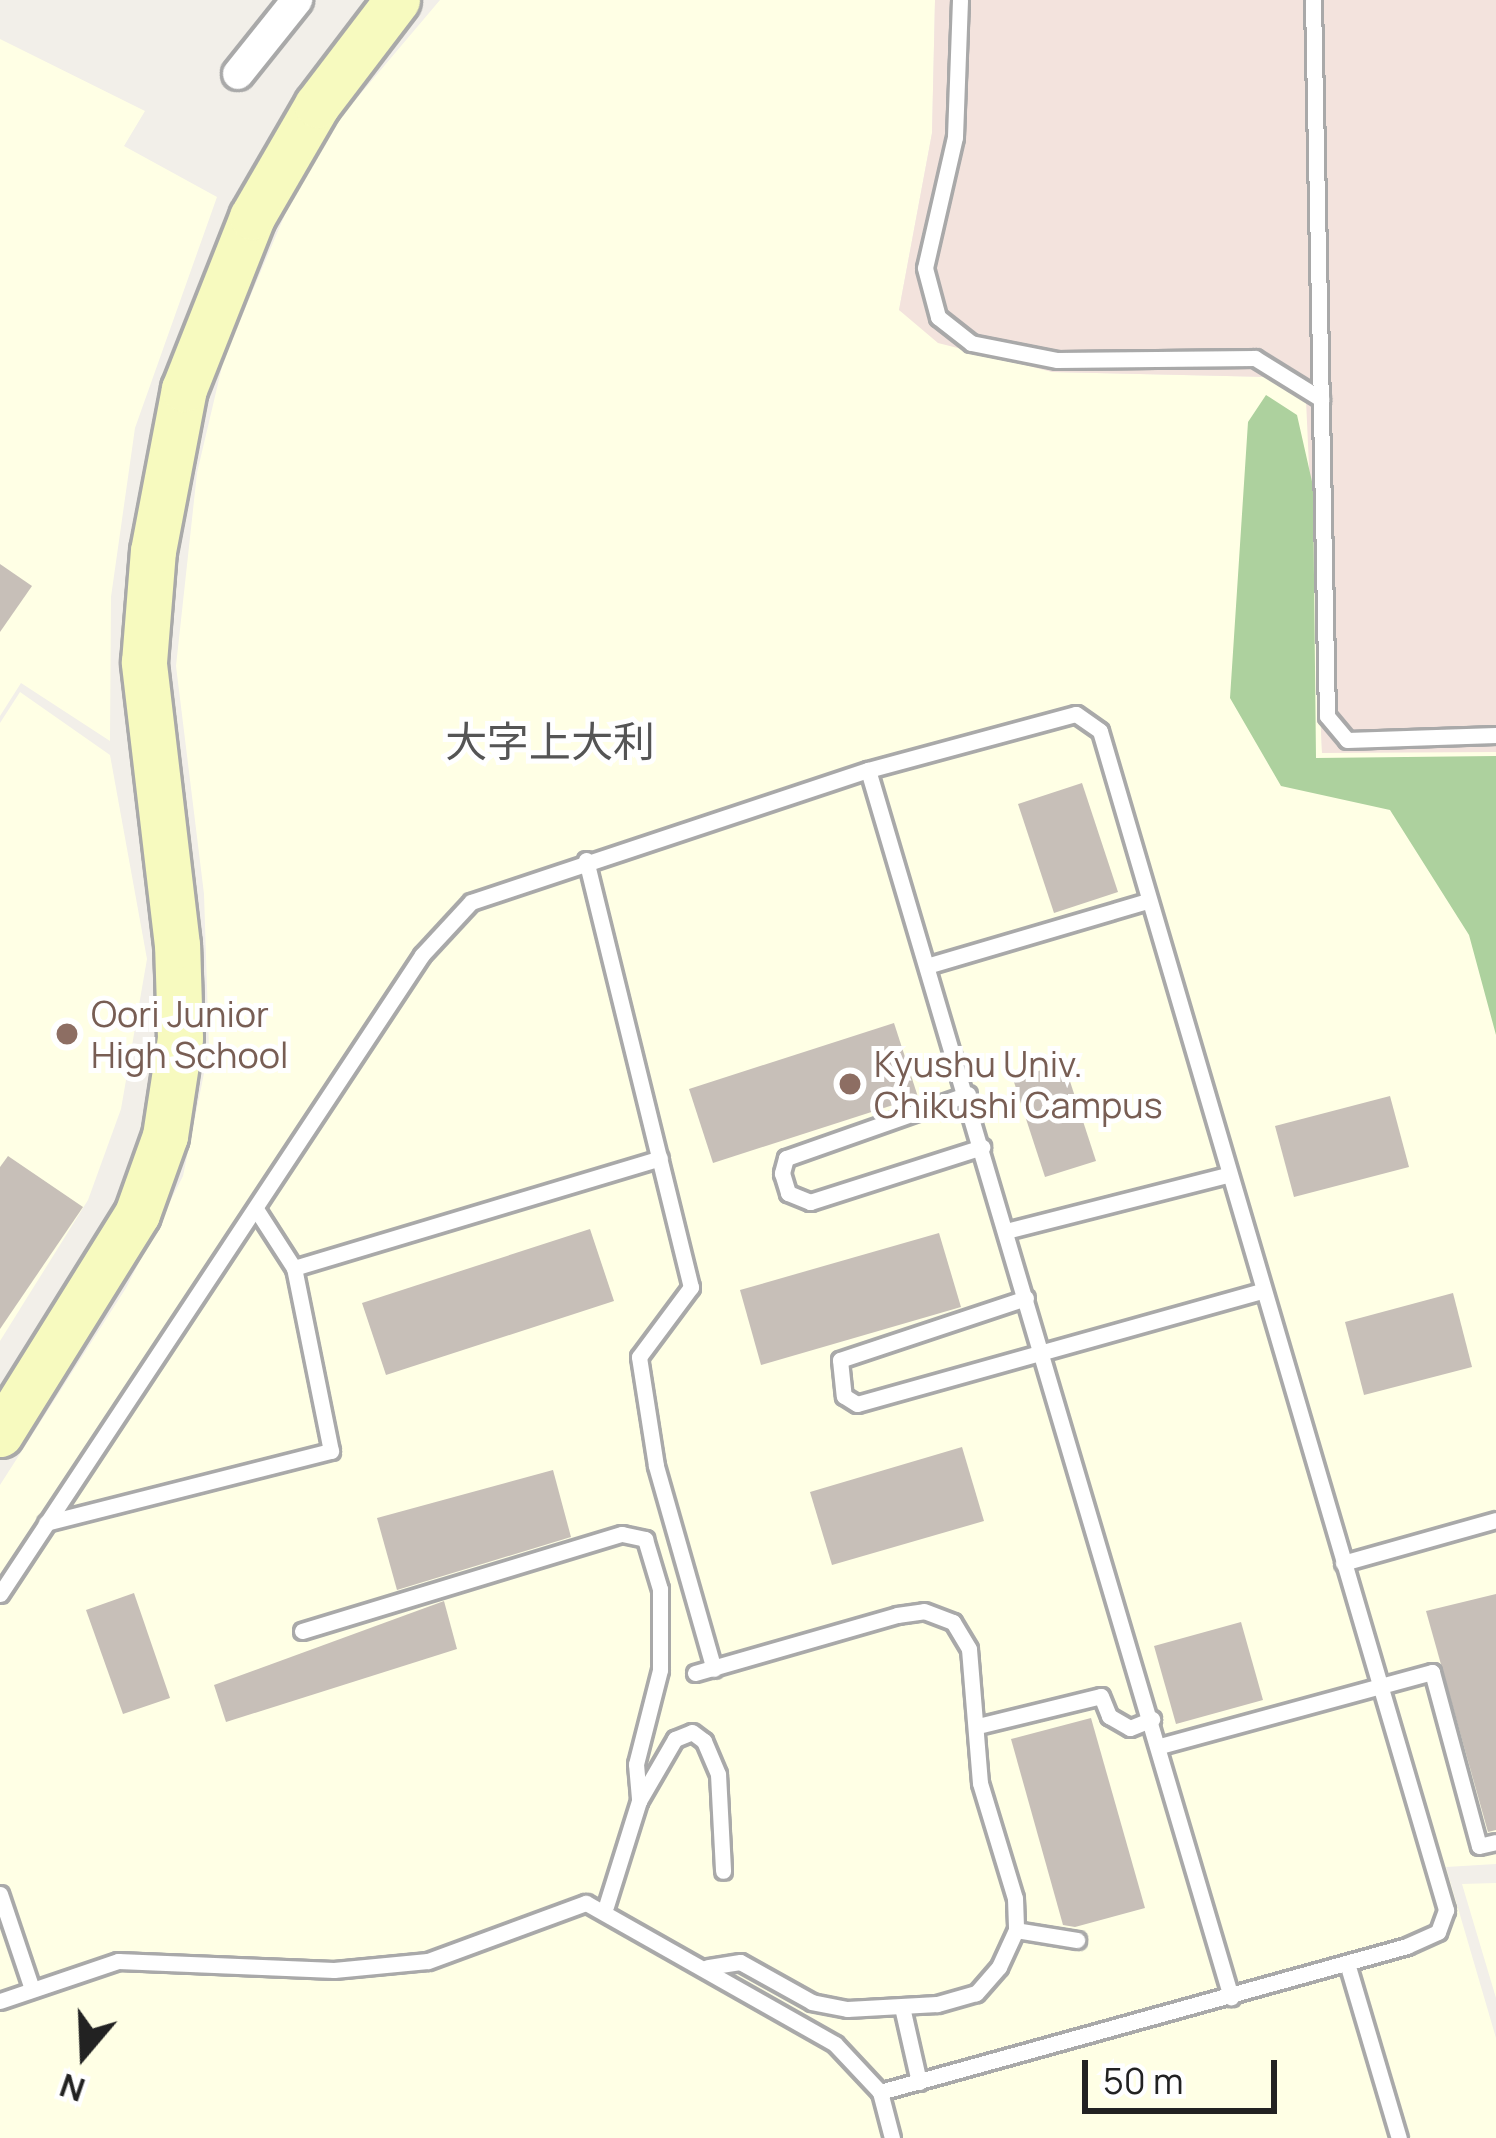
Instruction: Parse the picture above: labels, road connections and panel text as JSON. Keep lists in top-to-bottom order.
{
  "districts": ["大字上大利"],
  "places": ["Oori Junior High School", "Kyushu Univ. Chikushi Campus"],
  "scale_bar": "50 m",
  "north": "bottom"
}
